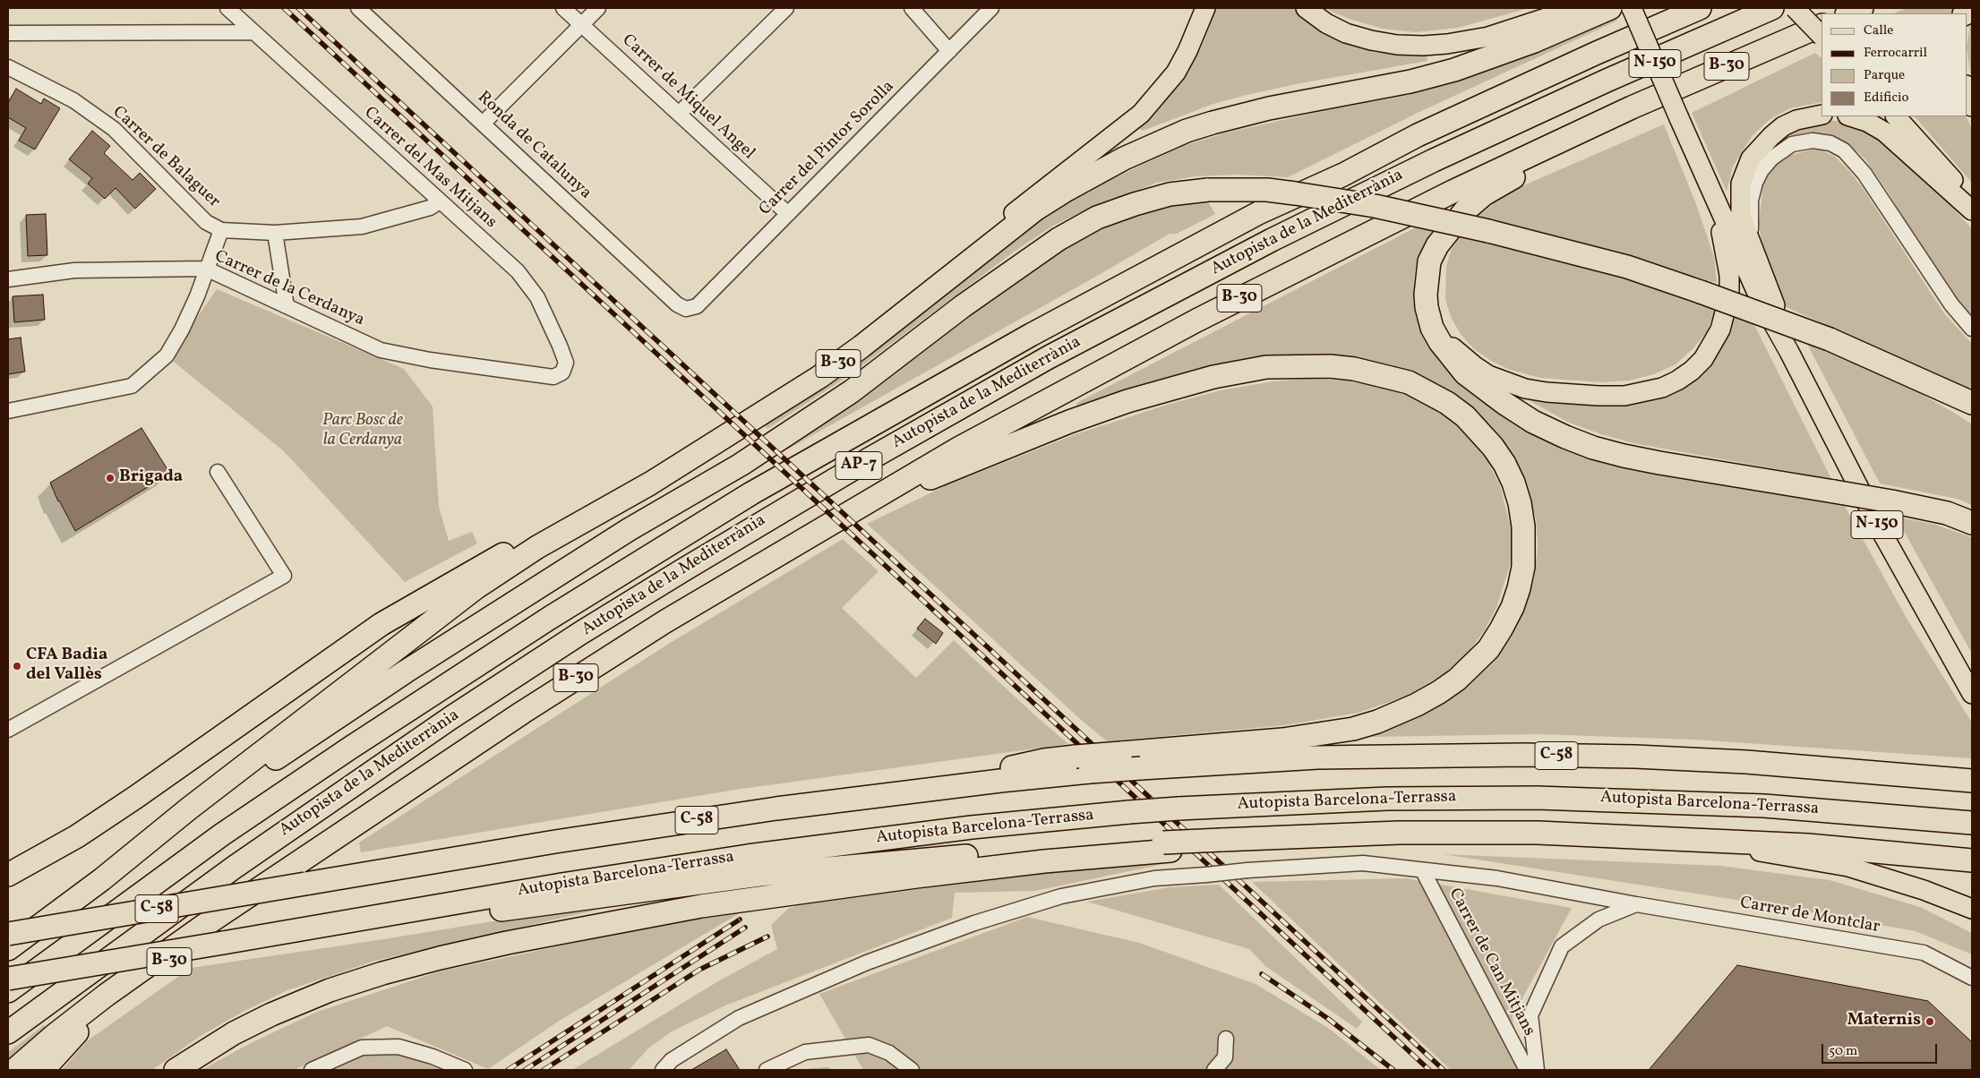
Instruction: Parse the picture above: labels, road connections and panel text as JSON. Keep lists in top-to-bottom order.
{
  "streets": {
    "highway": [
      "B-30",
      "Autopista de la Mediterrània",
      "AP-7",
      "C-58",
      "Autopista Barcelona-Terrassa"
    ],
    "main road": ["N-150"],
    "street": [
      "Carrer de Miquel Angel",
      "Ronda de Catalunya",
      "Carrer del Pintor Sorolla",
      "Carrer de Balaguer",
      "Carrer del Mas Mitjans",
      "Carrer de la Cerdanya",
      "Carrer de Montclar",
      "Carrer de Can Mitjans"
    ]
  },
  "crossings": [
    ["Carrer de Miquel Angel", "Carrer del Pintor Sorolla"],
    ["Ronda de Catalunya", "Carrer del Pintor Sorolla"],
    ["Carrer de Balaguer", "Carrer del Mas Mitjans"],
    ["Carrer del Mas Mitjans", "Carrer de la Cerdanya"],
    ["Carrer de Montclar", "Carrer de Can Mitjans"]
  ],
  "parks": ["Parc Bosc de la Cerdanya"],
  "places": ["Brigada", "CFA Badia del Vallès", "Maternis"],
  "legend": [
    "Calle",
    "Ferrocarril",
    "Parque",
    "Edificio"
  ],
  "scale_bar": "50 m"
}
